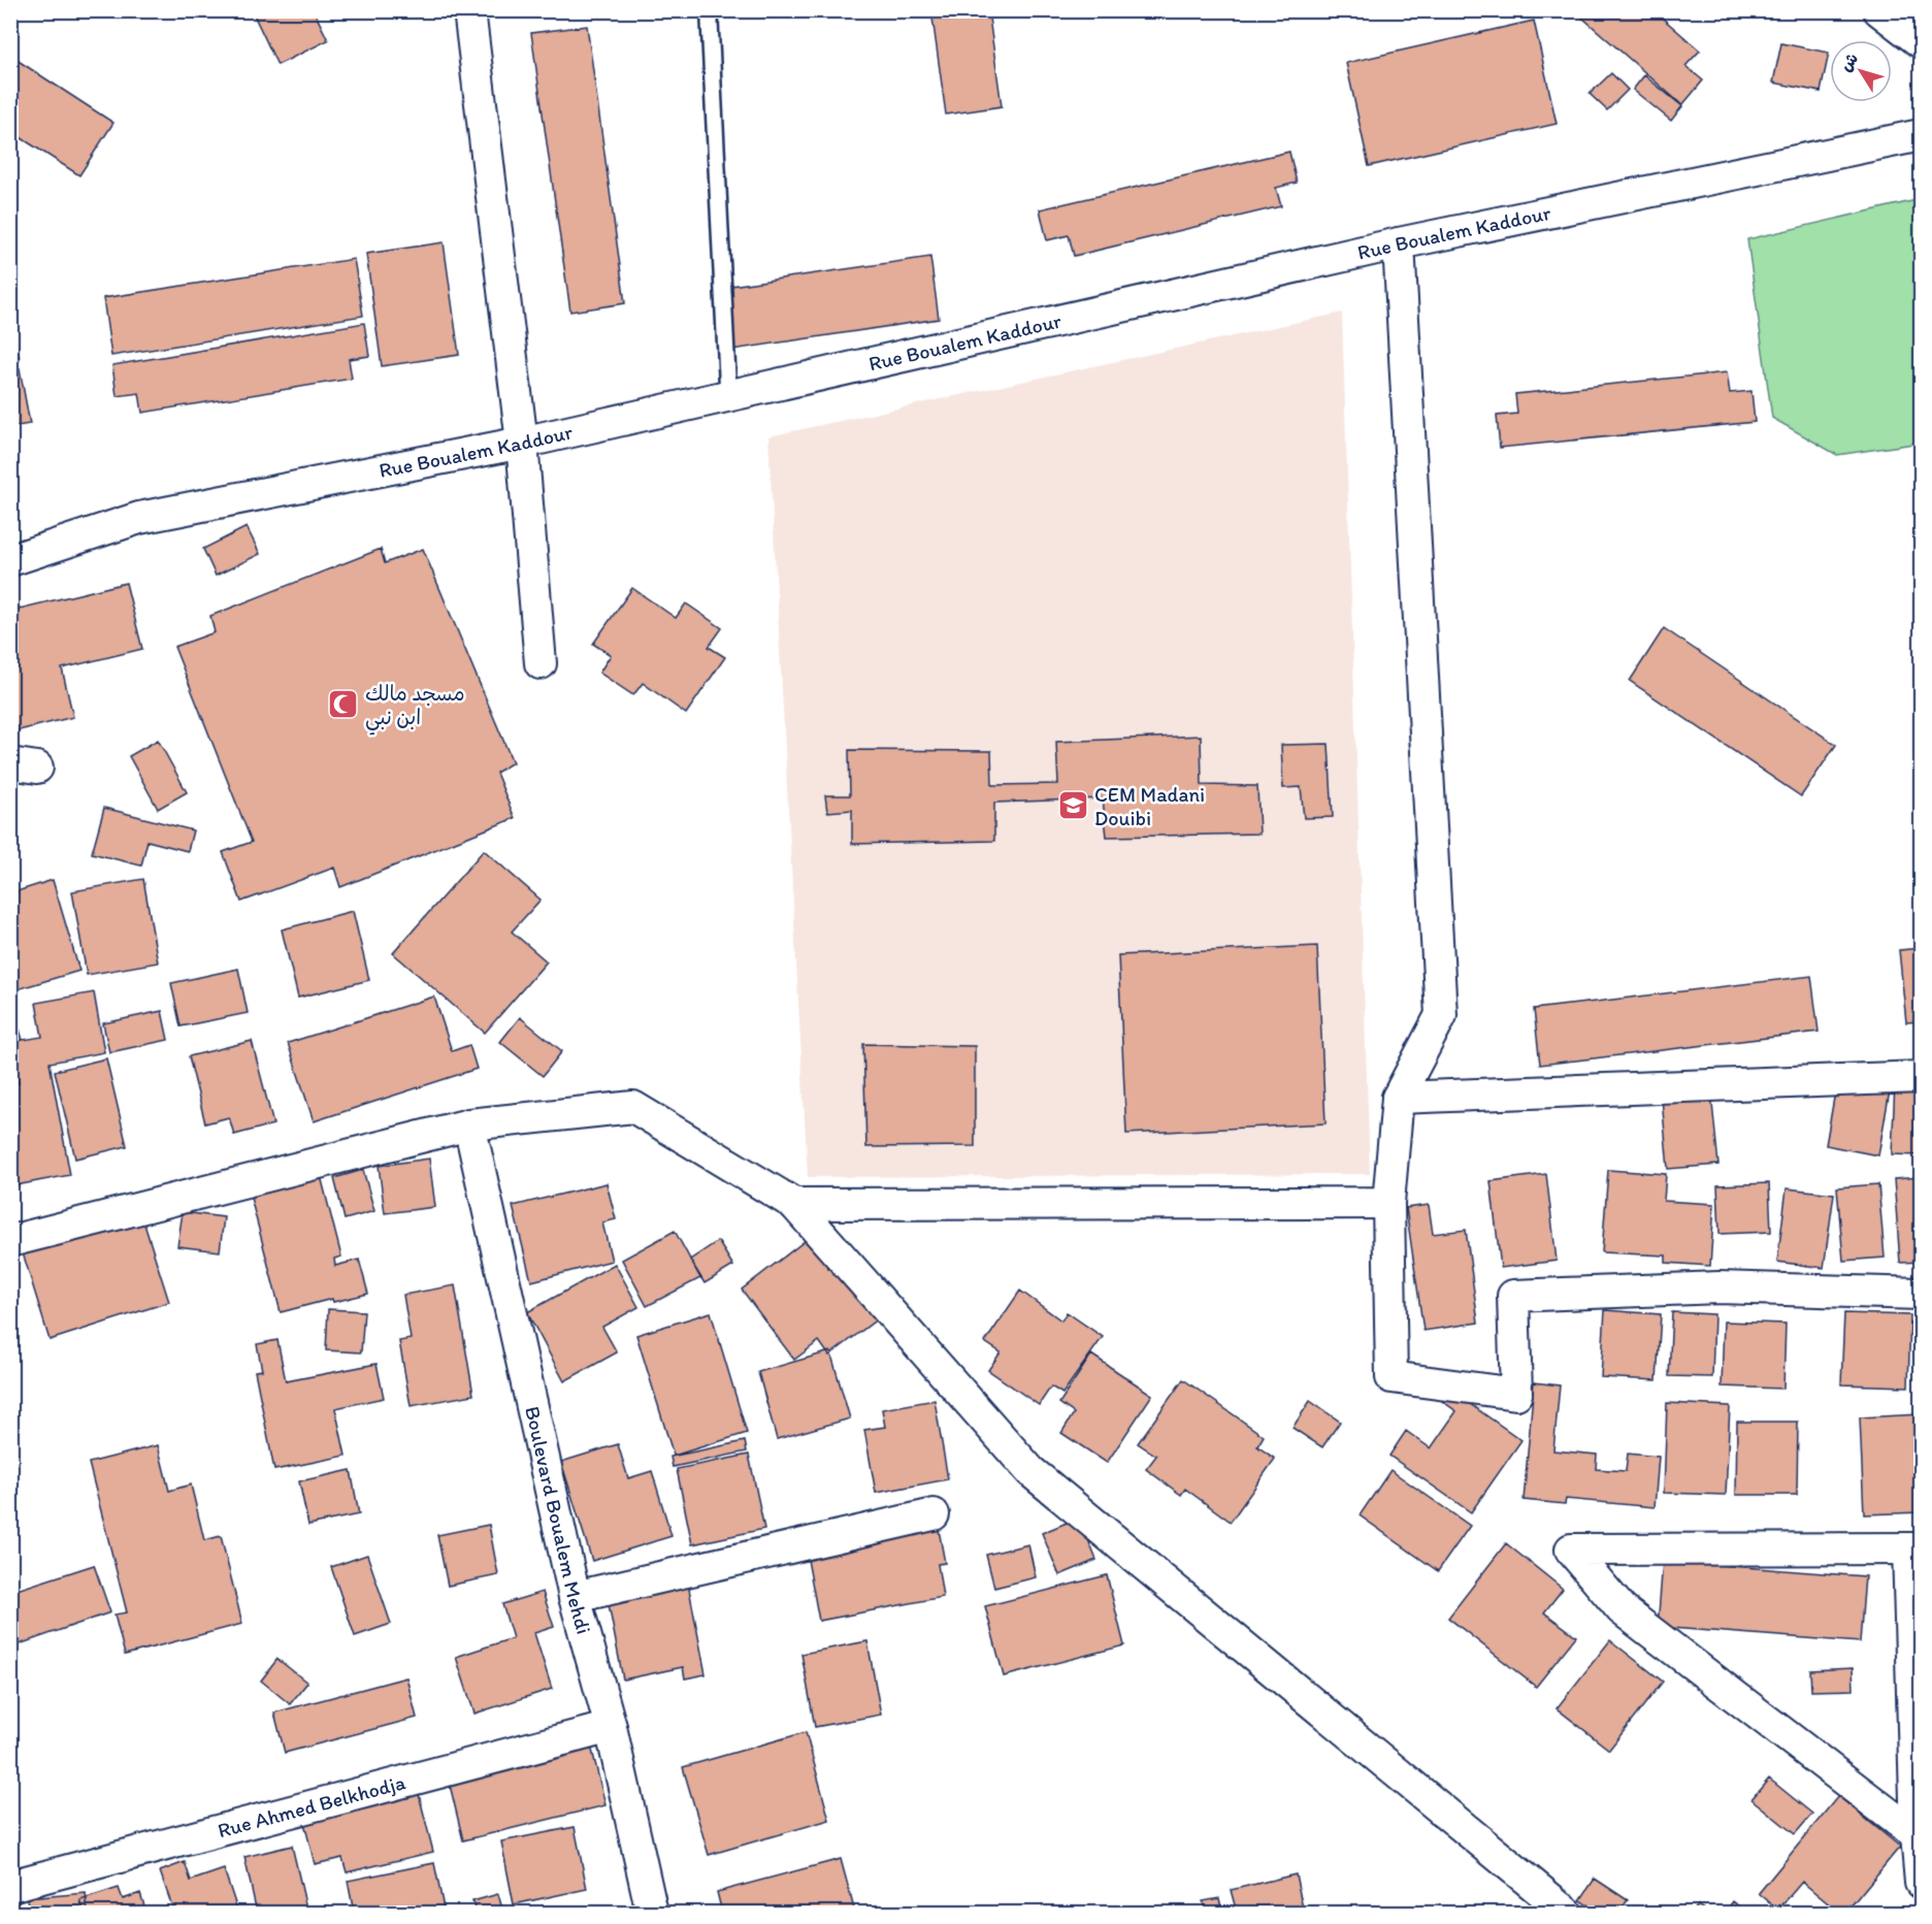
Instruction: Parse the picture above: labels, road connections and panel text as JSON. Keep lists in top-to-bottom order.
{
  "streets": {
    "street": ["Rue Boualem Kaddour", "Boulevard Boualem Mehdi", "Rue Ahmed Belkhodja"]
  },
  "crossings": [
    ["Boulevard Boualem Mehdi", "Rue Ahmed Belkhodja"]
  ],
  "places": {
    "mosque": ["مسجد مالك ابن نبي"],
    "school or university": ["CEM Madani Douibi"]
  },
  "north": "top left"
}
